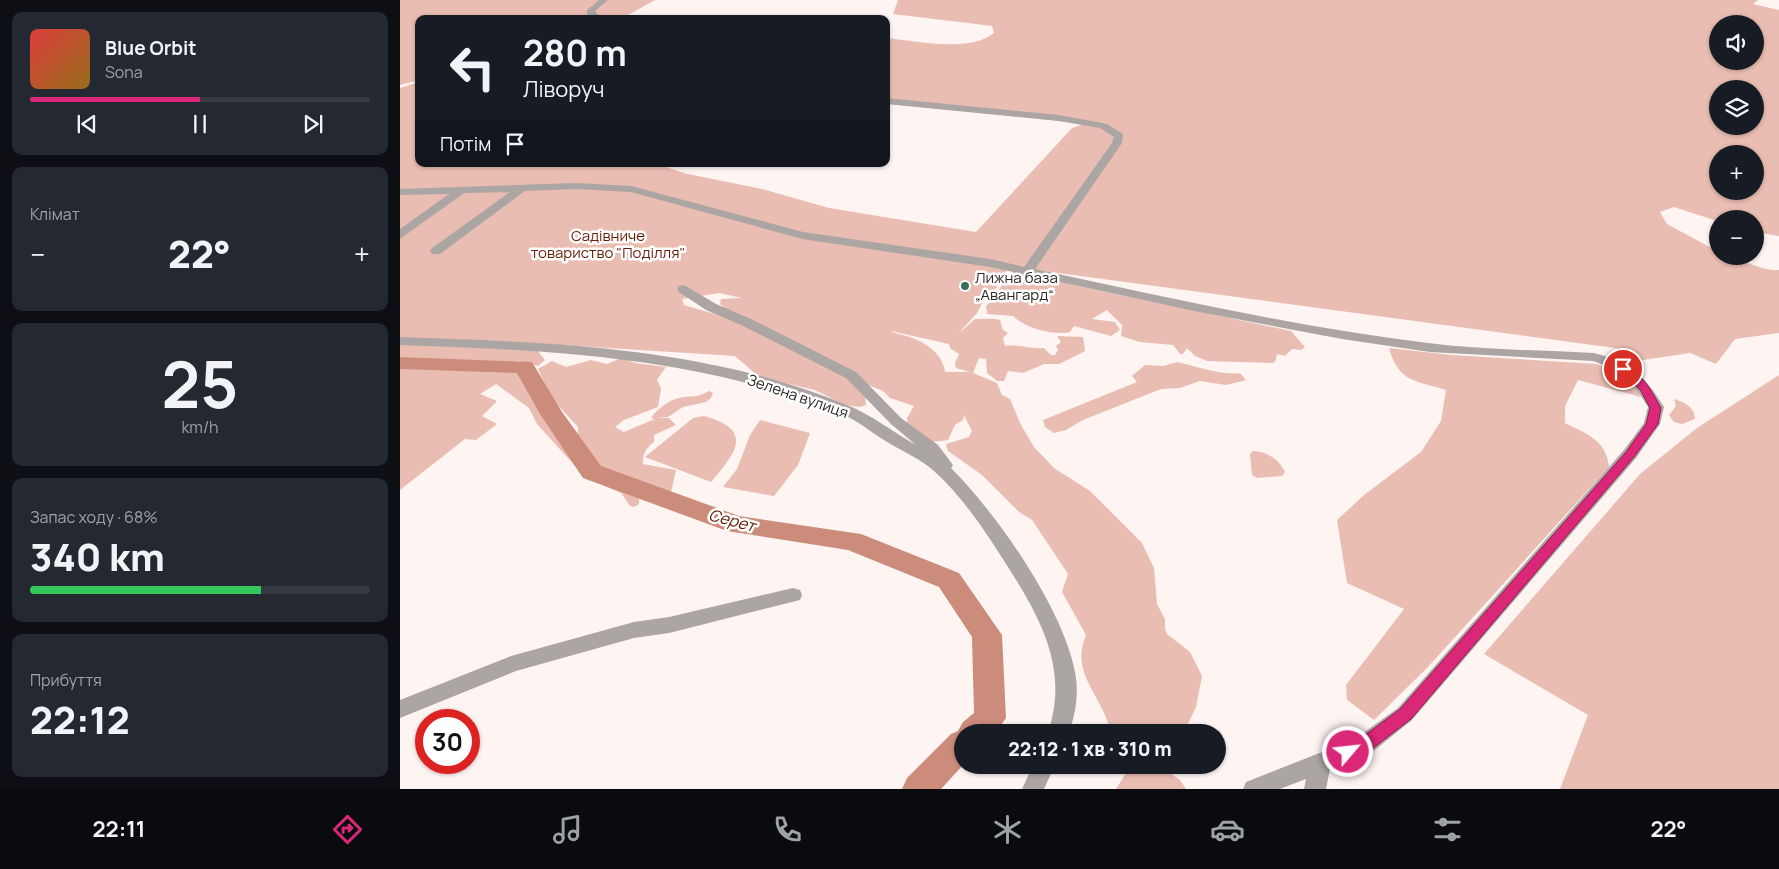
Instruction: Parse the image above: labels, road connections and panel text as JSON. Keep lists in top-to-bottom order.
{
  "streets": {
    "street": ["Зелена вулиця"]
  },
  "water": ["Серет"],
  "parks": ["Садівниче товариство \"Поділля\""],
  "places": ["Лижна база „Авангард“"],
  "page": {
    "map_buttons": ["+", "−"],
    "turn": ["280 m", "Ліворуч"],
    "song": ["Blue Orbit", "Sona"],
    "then": "Потім",
    "tile": [
      "Клімат",
      ["25", "km/h"],
      ["Запас ходу · 68%", "340 km"],
      ["Прибуття", "22:12"]
    ],
    "heat": ["−", "22°", "+"],
    "limit": "30",
    "trip": "22:12 · 1 хв · 310 m",
    "tabs": ["22:11", "22°"]
  }
}
